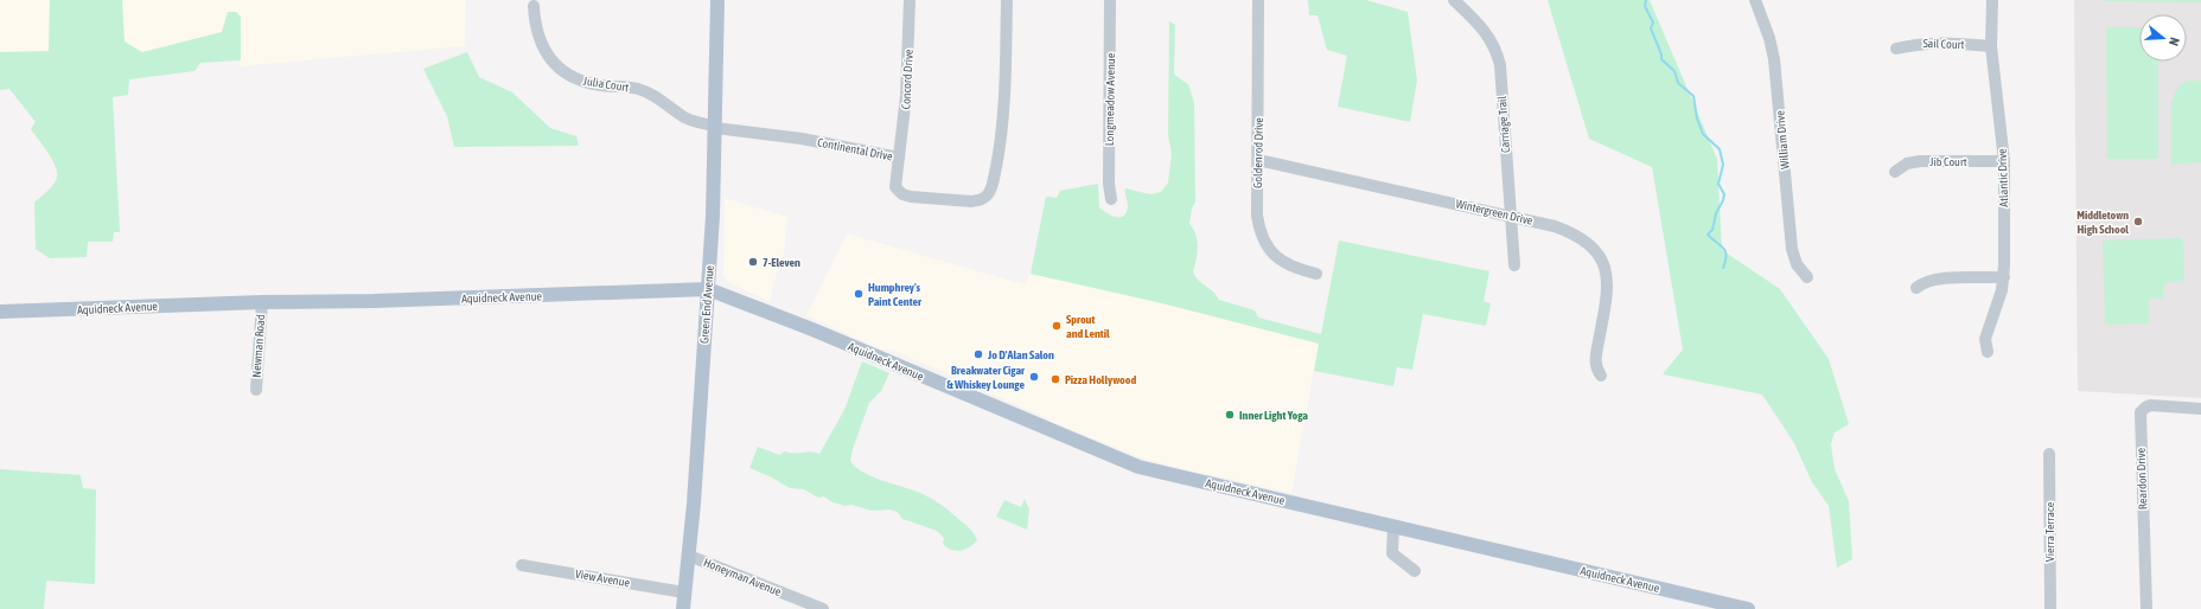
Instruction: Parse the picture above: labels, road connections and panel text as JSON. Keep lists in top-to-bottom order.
{
  "streets": {
    "main road": ["Aquidneck Avenue", "Green End Avenue"],
    "street": [
      "Sail Court",
      "Concord Drive",
      "Julia Court",
      "Longmeadow Avenue",
      "Carriage Trail",
      "William Drive",
      "Continental Drive",
      "Goldenrod Drive",
      "Jib Court",
      "Atlantic Drive",
      "Wintergreen Drive",
      "Newman Road",
      "Reardon Drive",
      "Vierra Terrace",
      "Honeyman Avenue",
      "View Avenue"
    ]
  },
  "crossings": [
    ["Sail Court", "Atlantic Drive"],
    ["Concord Drive", "Continental Drive"],
    ["Julia Court", "Continental Drive"],
    ["Julia Court", "Green End Avenue"],
    ["Carriage Trail", "Wintergreen Drive"],
    ["Continental Drive", "Green End Avenue"],
    ["Goldenrod Drive", "Wintergreen Drive"],
    ["Jib Court", "Atlantic Drive"],
    ["Aquidneck Avenue", "Green End Avenue"],
    ["Aquidneck Avenue", "Newman Road"],
    ["Green End Avenue", "Honeyman Avenue"],
    ["Green End Avenue", "View Avenue"]
  ],
  "places": [
    "Middletown High School",
    "7-Eleven",
    "Humphrey's Paint Center",
    "Sprout and Lentil",
    "Jo D'Alan Salon",
    "Breakwater Cigar & Whiskey Lounge",
    "Pizza Hollywood",
    "Inner Light Yoga"
  ],
  "north": "right"
}
